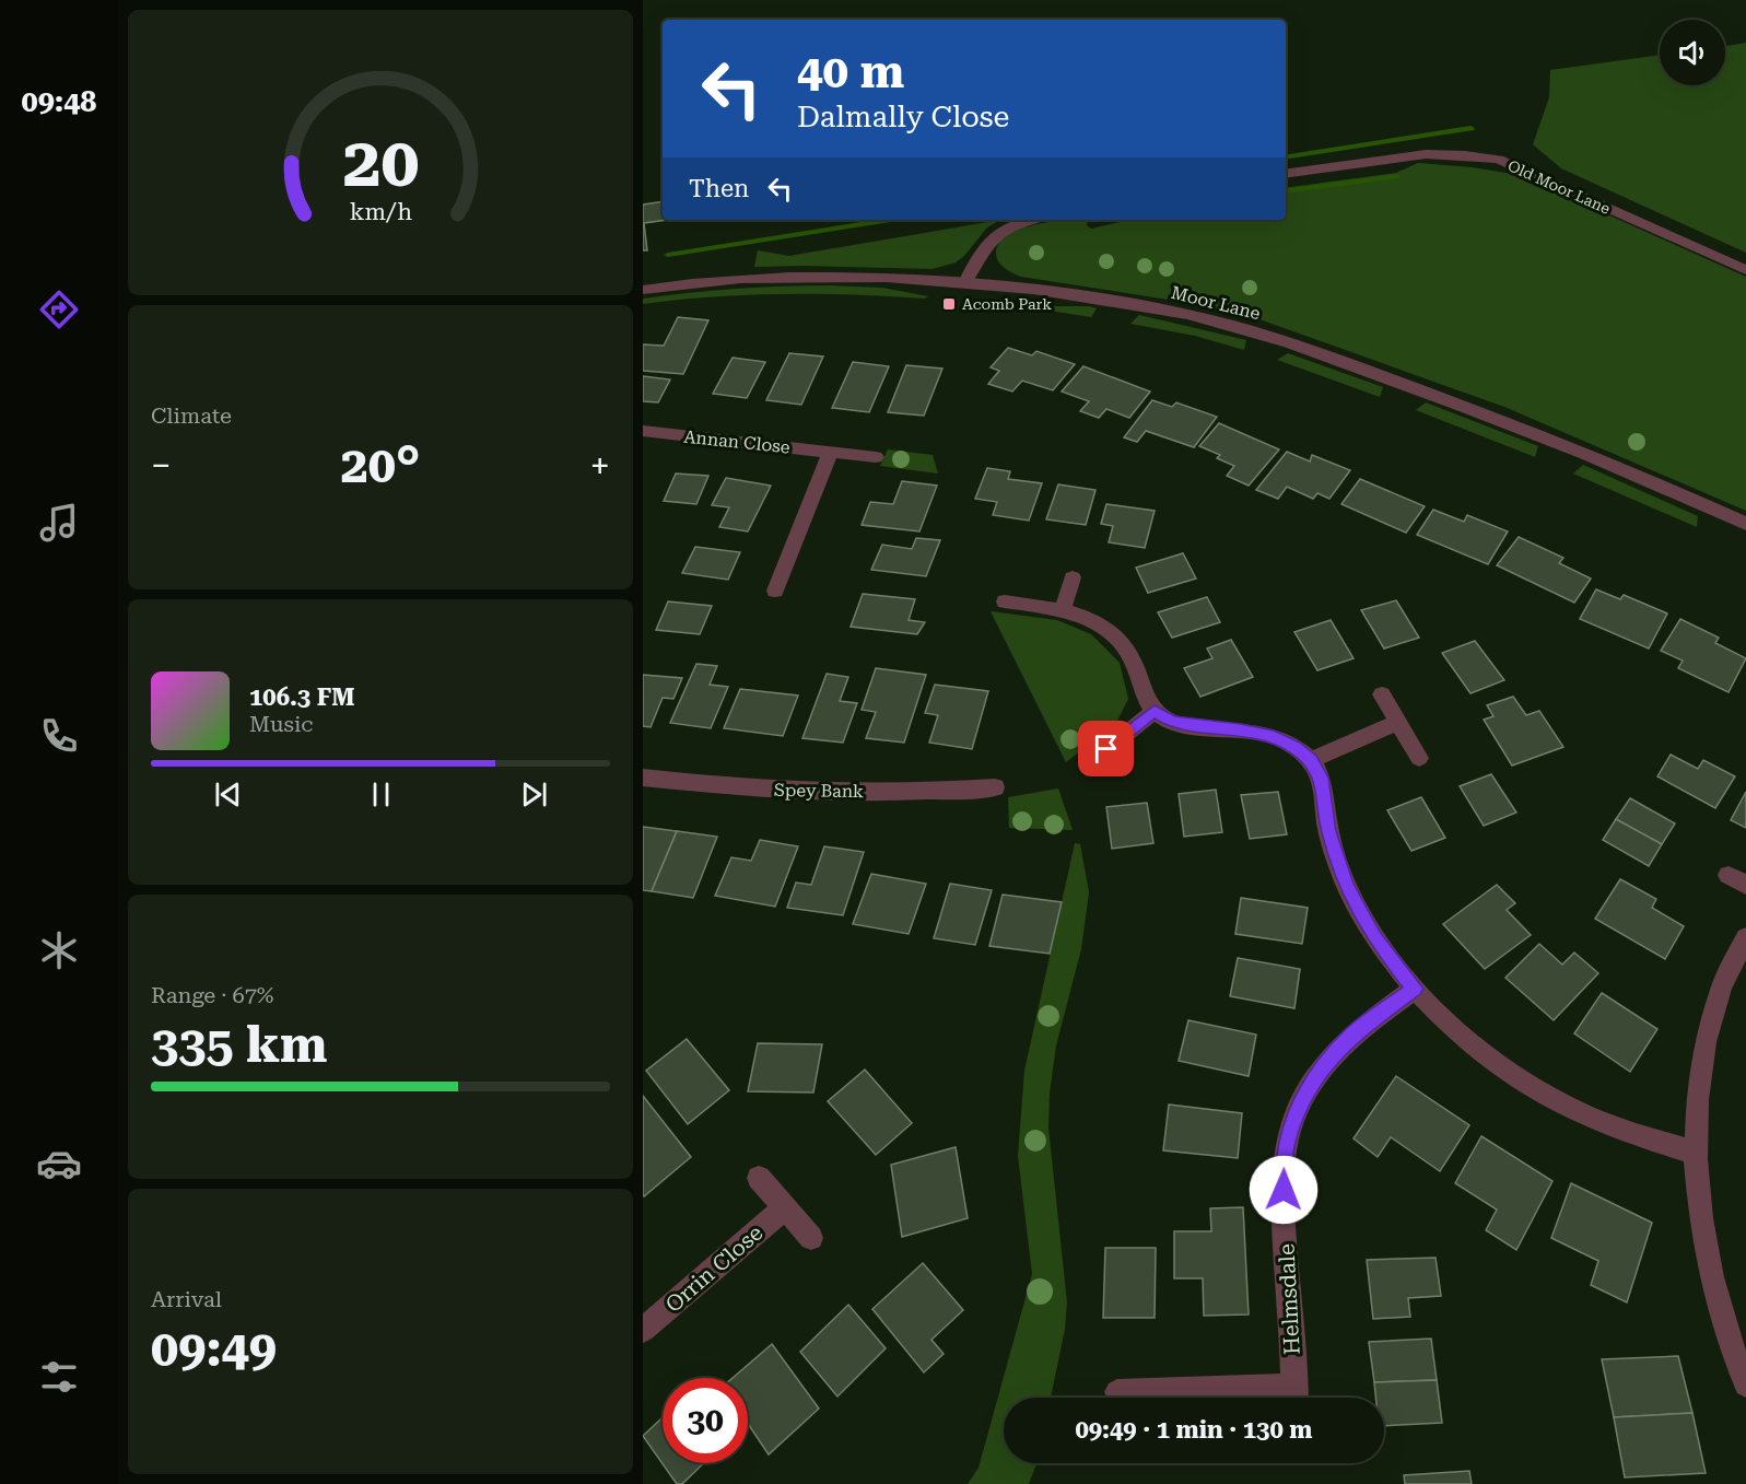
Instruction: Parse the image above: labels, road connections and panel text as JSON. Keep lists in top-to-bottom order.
{
  "streets": {
    "street": [
      "Old Moor Lane",
      "Moor Lane",
      "Annan Close",
      "Spey Bank",
      "Orrin Close",
      "Helmsdale"
    ]
  },
  "places": {
    "transit": ["Acomb Park"]
  },
  "page": {
    "tabs": "09:48",
    "turn": ["40 m", "Dalmally Close"],
    "then": "Then",
    "tile": [
      "Climate",
      ["Range · 67%", "335 km"],
      ["Arrival", "09:49"]
    ],
    "heat": ["−", "20°", "+"],
    "song": ["106.3 FM", "Music"],
    "limit": "30",
    "trip": "09:49 · 1 min · 130 m",
    "gauge": ["20", "km/h"]
  }
}
